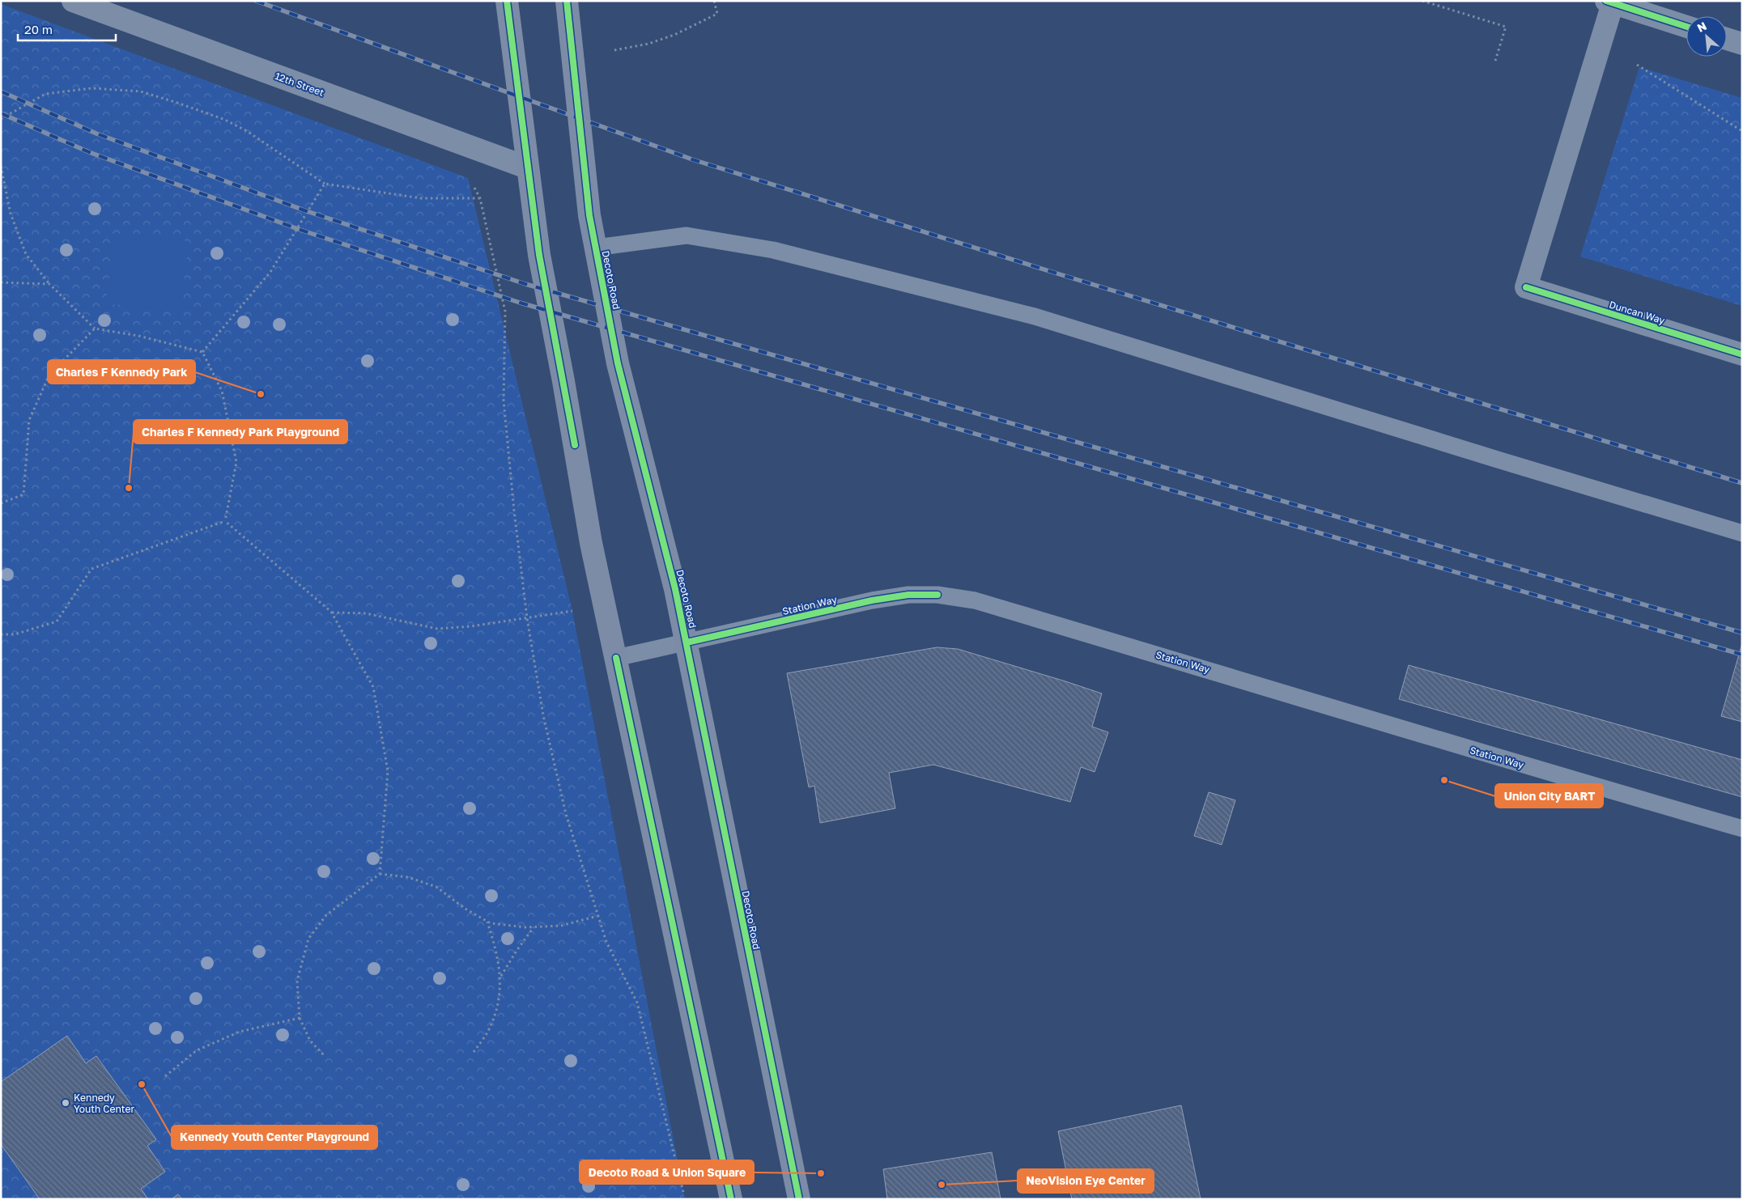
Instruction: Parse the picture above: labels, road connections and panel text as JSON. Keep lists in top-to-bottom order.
{
  "streets": {
    "main road": ["Decoto Road"],
    "street": ["12th Street", "Duncan Way"],
    "lane": ["Station Way"]
  },
  "crossings": [
    ["Decoto Road", "Station Way"]
  ],
  "places": [
    "Charles F Kennedy Park",
    "Charles F Kennedy Park Playground",
    "Union City BART",
    "Kennedy Youth Center Playground",
    "Kennedy Youth Center",
    "Decoto Road & Union Square",
    "NeoVision Eye Center"
  ],
  "scale_bar": "20 m",
  "north": "top left"
}
